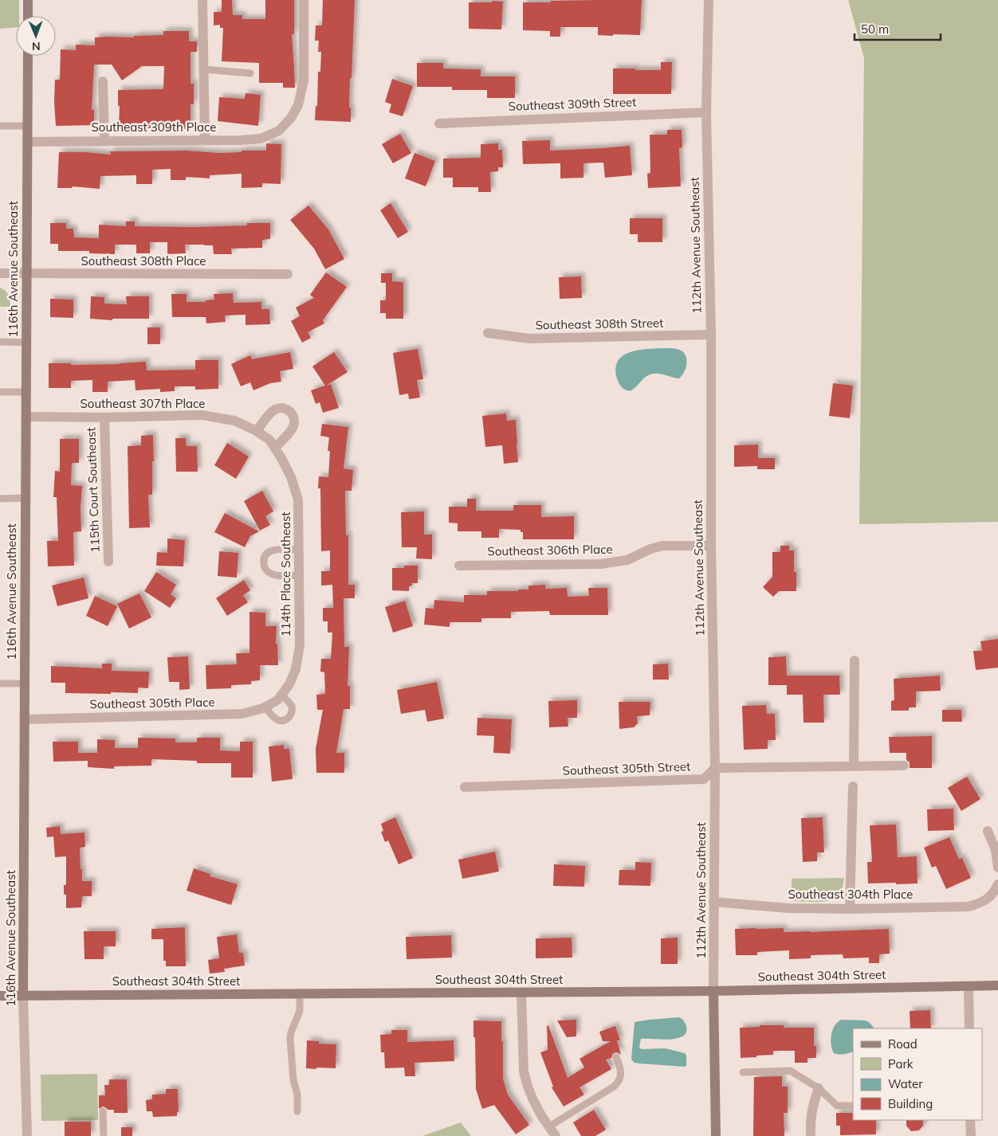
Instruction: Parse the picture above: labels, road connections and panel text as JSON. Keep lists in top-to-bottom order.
{
  "streets": {
    "street": [
      "Southeast 309th Street",
      "Southeast 309th Place",
      "112th Avenue Southeast",
      "Southeast 308th Place",
      "116th Avenue Southeast",
      "Southeast 308th Street",
      "Southeast 307th Place",
      "115th Court Southeast",
      "Southeast 306th Place",
      "114th Place Southeast",
      "Southeast 305th Place",
      "Southeast 305th Street",
      "Southeast 304th Place",
      "Southeast 304th Street"
    ]
  },
  "crossings": [
    ["Southeast 309th Street", "112th Avenue Southeast"],
    ["Southeast 309th Place", "116th Avenue Southeast"],
    ["112th Avenue Southeast", "Southeast 308th Street"],
    ["112th Avenue Southeast", "Southeast 306th Place"],
    ["112th Avenue Southeast", "Southeast 305th Street"],
    ["112th Avenue Southeast", "Southeast 304th Place"],
    ["112th Avenue Southeast", "Southeast 304th Street"],
    ["Southeast 308th Place", "116th Avenue Southeast"],
    ["116th Avenue Southeast", "Southeast 307th Place"],
    ["116th Avenue Southeast", "Southeast 305th Place"],
    ["116th Avenue Southeast", "Southeast 304th Street"],
    ["Southeast 307th Place", "115th Court Southeast"],
    ["Southeast 307th Place", "114th Place Southeast"],
    ["114th Place Southeast", "Southeast 305th Place"]
  ],
  "legend": [
    "Road",
    "Park",
    "Water",
    "Building"
  ],
  "scale_bar": "50 m",
  "north": "bottom"
}
